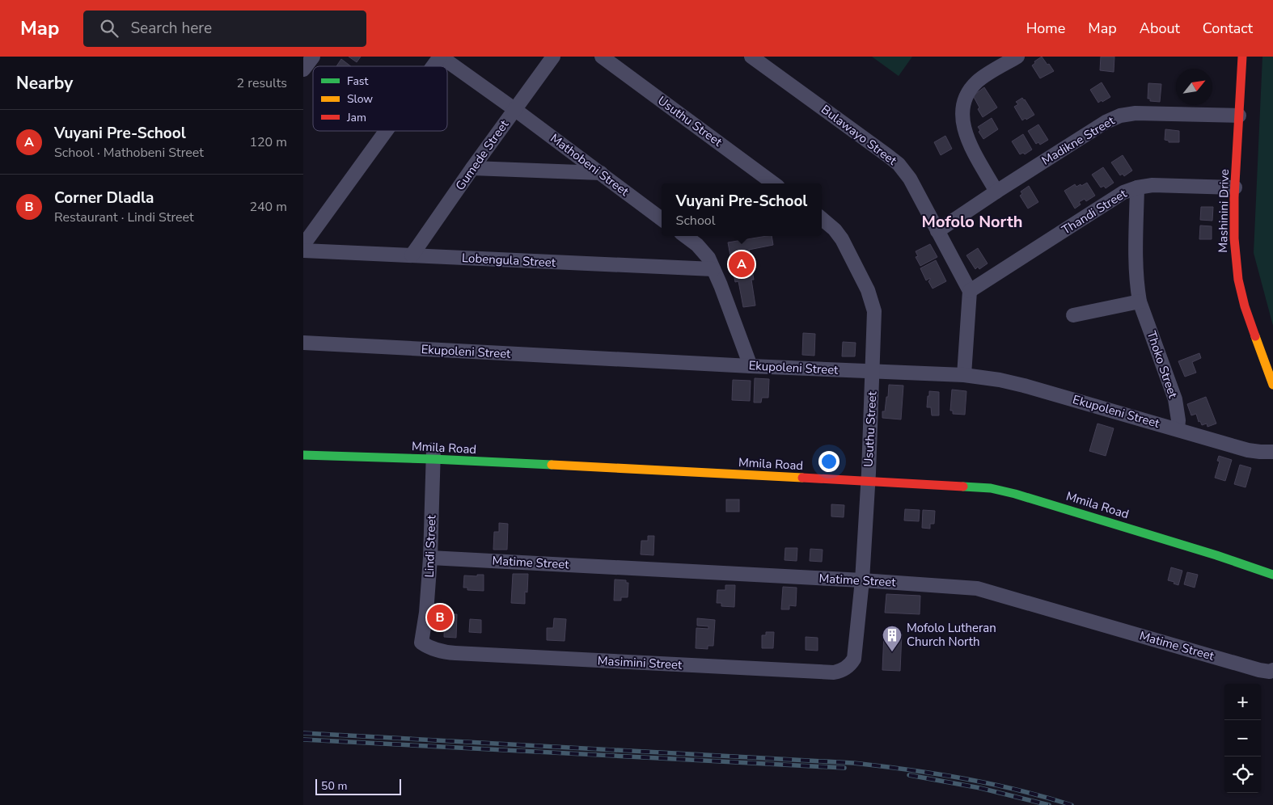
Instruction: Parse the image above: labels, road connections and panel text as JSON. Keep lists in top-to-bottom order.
{
  "streets": {
    "main road": ["Mashinini Drive", "Mmila Road"],
    "street": [
      "Usuthu Street",
      "Bulawayo Street",
      "Madikne Street",
      "Gumede Street",
      "Mathobeni Street",
      "Thandi Street",
      "Lobengula Street",
      "Ekupoleni Street",
      "Thoko Street",
      "Lindi Street",
      "Matime Street",
      "Masimini Street"
    ]
  },
  "crossings": [
    ["Usuthu Street", "Ekupoleni Street"],
    ["Usuthu Street", "Mmila Road"],
    ["Usuthu Street", "Matime Street"],
    ["Usuthu Street", "Masimini Street"],
    ["Bulawayo Street", "Madikne Street"],
    ["Bulawayo Street", "Thandi Street"],
    ["Madikne Street", "Mashinini Drive"],
    ["Gumede Street", "Mathobeni Street"],
    ["Gumede Street", "Lobengula Street"],
    ["Mashinini Drive", "Thandi Street"],
    ["Thandi Street", "Thoko Street"],
    ["Ekupoleni Street", "Thoko Street"],
    ["Mmila Road", "Lindi Street"],
    ["Lindi Street", "Matime Street"],
    ["Lindi Street", "Masimini Street"]
  ],
  "districts": ["Mofolo North"],
  "places": {
    "building": ["Mofolo Lutheran Church North"]
  },
  "legend": ["Fast", "Slow", "Jam"],
  "scale_bar": "50 m",
  "north": "top right",
  "page": {
    "header": "Map",
    "search": "Search here",
    "nav": [
      "Home",
      "Map",
      "About",
      "Contact"
    ],
    "heading": ["Nearby", "2 results"],
    "list": [
      {
        "mark": "A",
        "name": "Vuyani Pre-School",
        "note": "School · Mathobeni Street",
        "value": "120 m"
      },
      {
        "mark": "B",
        "name": "Corner Dladla",
        "note": "Restaurant · Lindi Street",
        "value": "240 m"
      }
    ],
    "popup": ["Vuyani Pre-School", "School"],
    "pins": ["A", "B"],
    "map_buttons": ["+", "−"],
    "scale": "50 m"
  }
}
